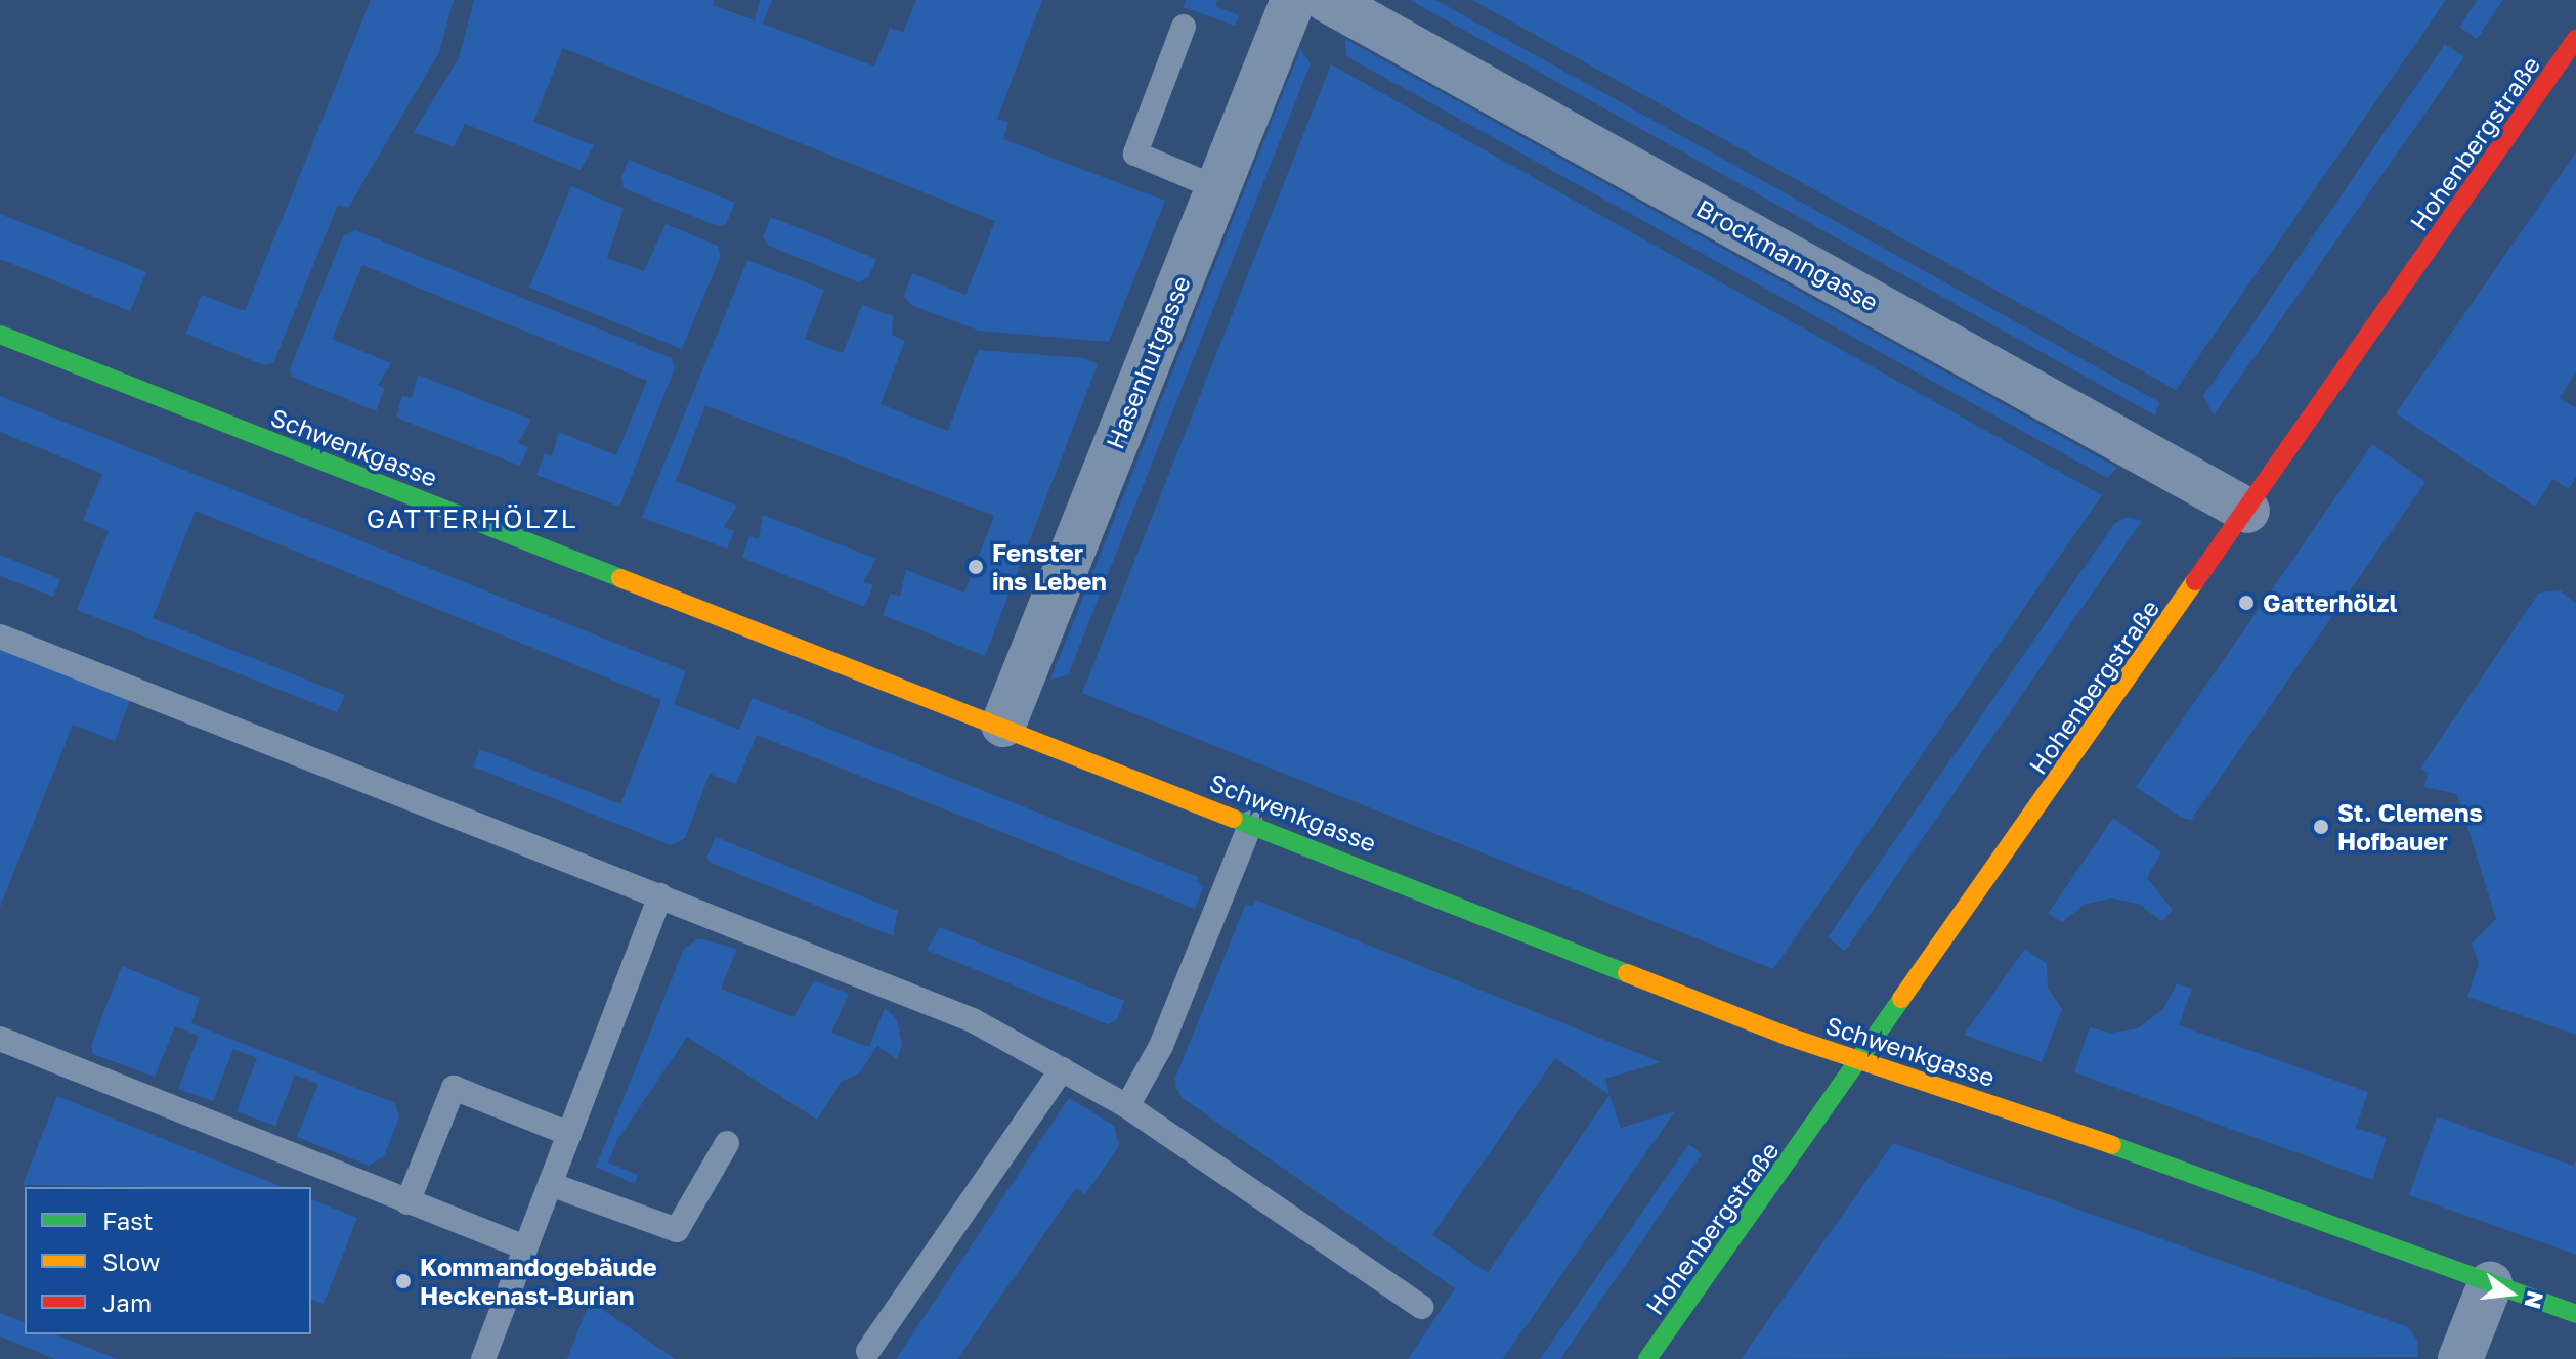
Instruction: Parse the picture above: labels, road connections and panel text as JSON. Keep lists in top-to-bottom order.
{
  "streets": {
    "street": [
      "Hohenbergstraße",
      "Brockmanngasse",
      "Hasenhutgasse",
      "Schwenkgasse"
    ]
  },
  "crossings": [
    ["Hohenbergstraße", "Brockmanngasse"],
    ["Hohenbergstraße", "Schwenkgasse"],
    ["Hasenhutgasse", "Schwenkgasse"]
  ],
  "districts": ["GATTERHÖLZL"],
  "places": [
    "Fenster ins Leben",
    "Gatterhölzl",
    "St. Clemens Hofbauer",
    "Kommandogebäude Heckenast-Burian"
  ],
  "legend": ["Fast", "Slow", "Jam"],
  "north": "right"
}
